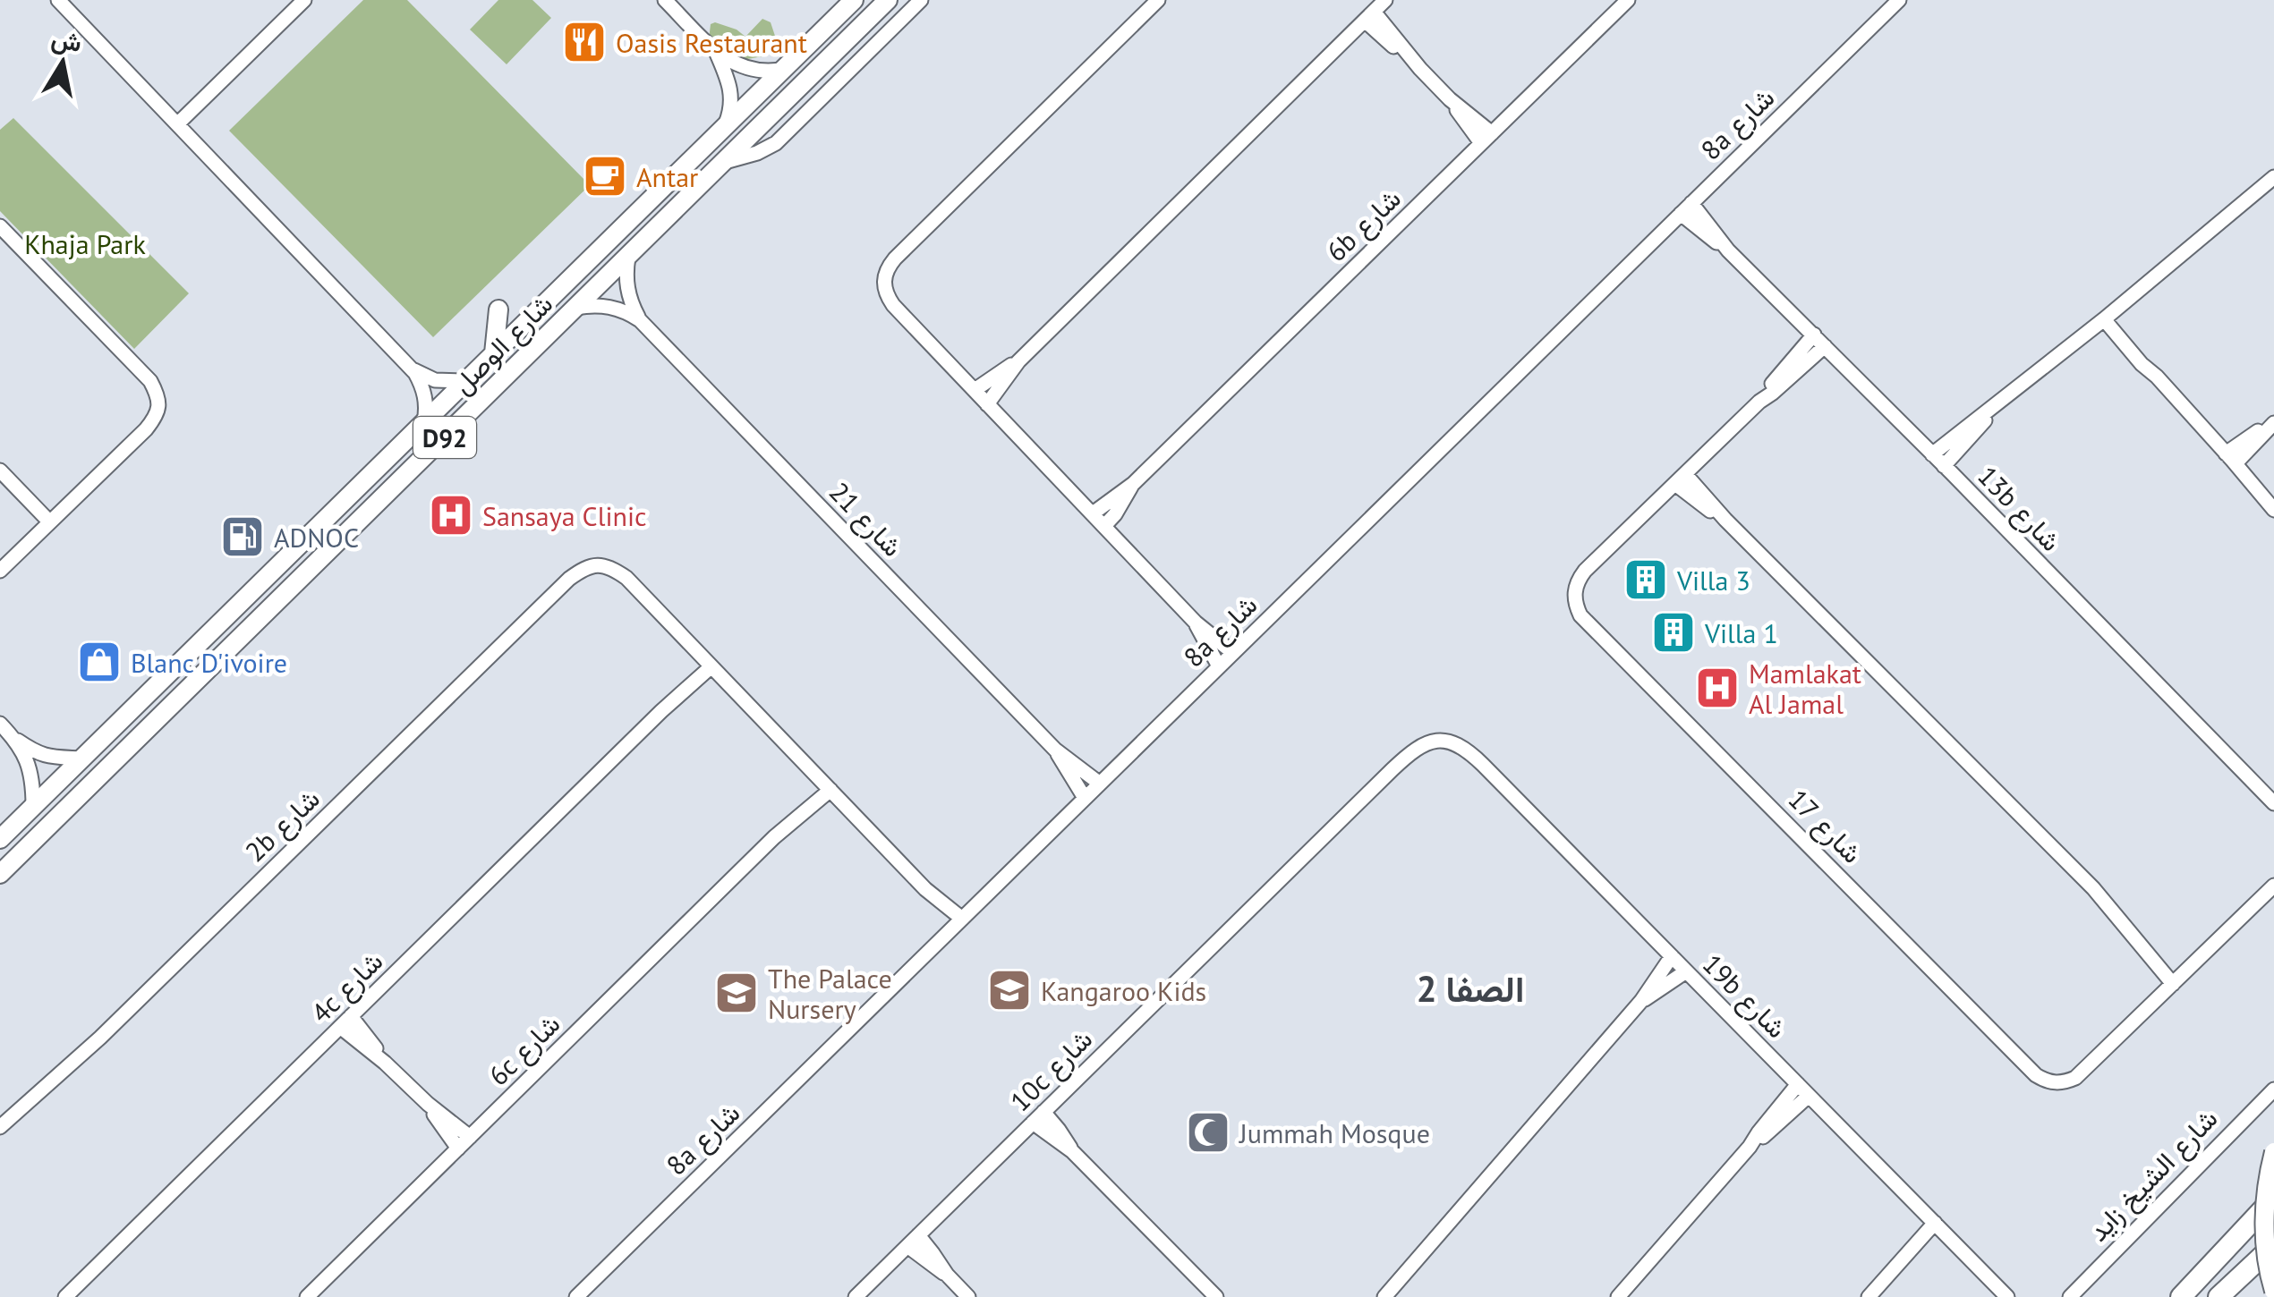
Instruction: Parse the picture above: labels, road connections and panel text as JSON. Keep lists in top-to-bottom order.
{
  "streets": {
    "main road": ["شارع الوصل", "D92"],
    "street": [
      "8a شارع",
      "6b شارع",
      "13b شارع",
      "شارع 21",
      "2b شارع",
      "شارع 17",
      "4c شارع",
      "19b شارع",
      "6c شارع",
      "10c شارع",
      "شارع الشيخ زايد"
    ]
  },
  "crossings": [
    ["8a شارع", "13b شارع"],
    ["8a شارع", "شارع 21"],
    ["شارع الوصل", "شارع 21"],
    ["2b شارع", "4c شارع"],
    ["19b شارع", "10c شارع"]
  ],
  "districts": ["الصفا 2"],
  "parks": ["Khaja Park"],
  "places": {
    "restaurant": ["Oasis Restaurant"],
    "cafe": ["Antar"],
    "hospital": ["Sansaya Clinic", "Mamlakat Al Jamal"],
    "fuel station": ["ADNOC"],
    "building": ["Villa 3", "Villa 1"],
    "shop": ["Blanc D'ivoire"],
    "school or university": ["Kangaroo Kids", "The Palace Nursery"],
    "mosque": ["Jummah Mosque"]
  },
  "north": "top"
}
